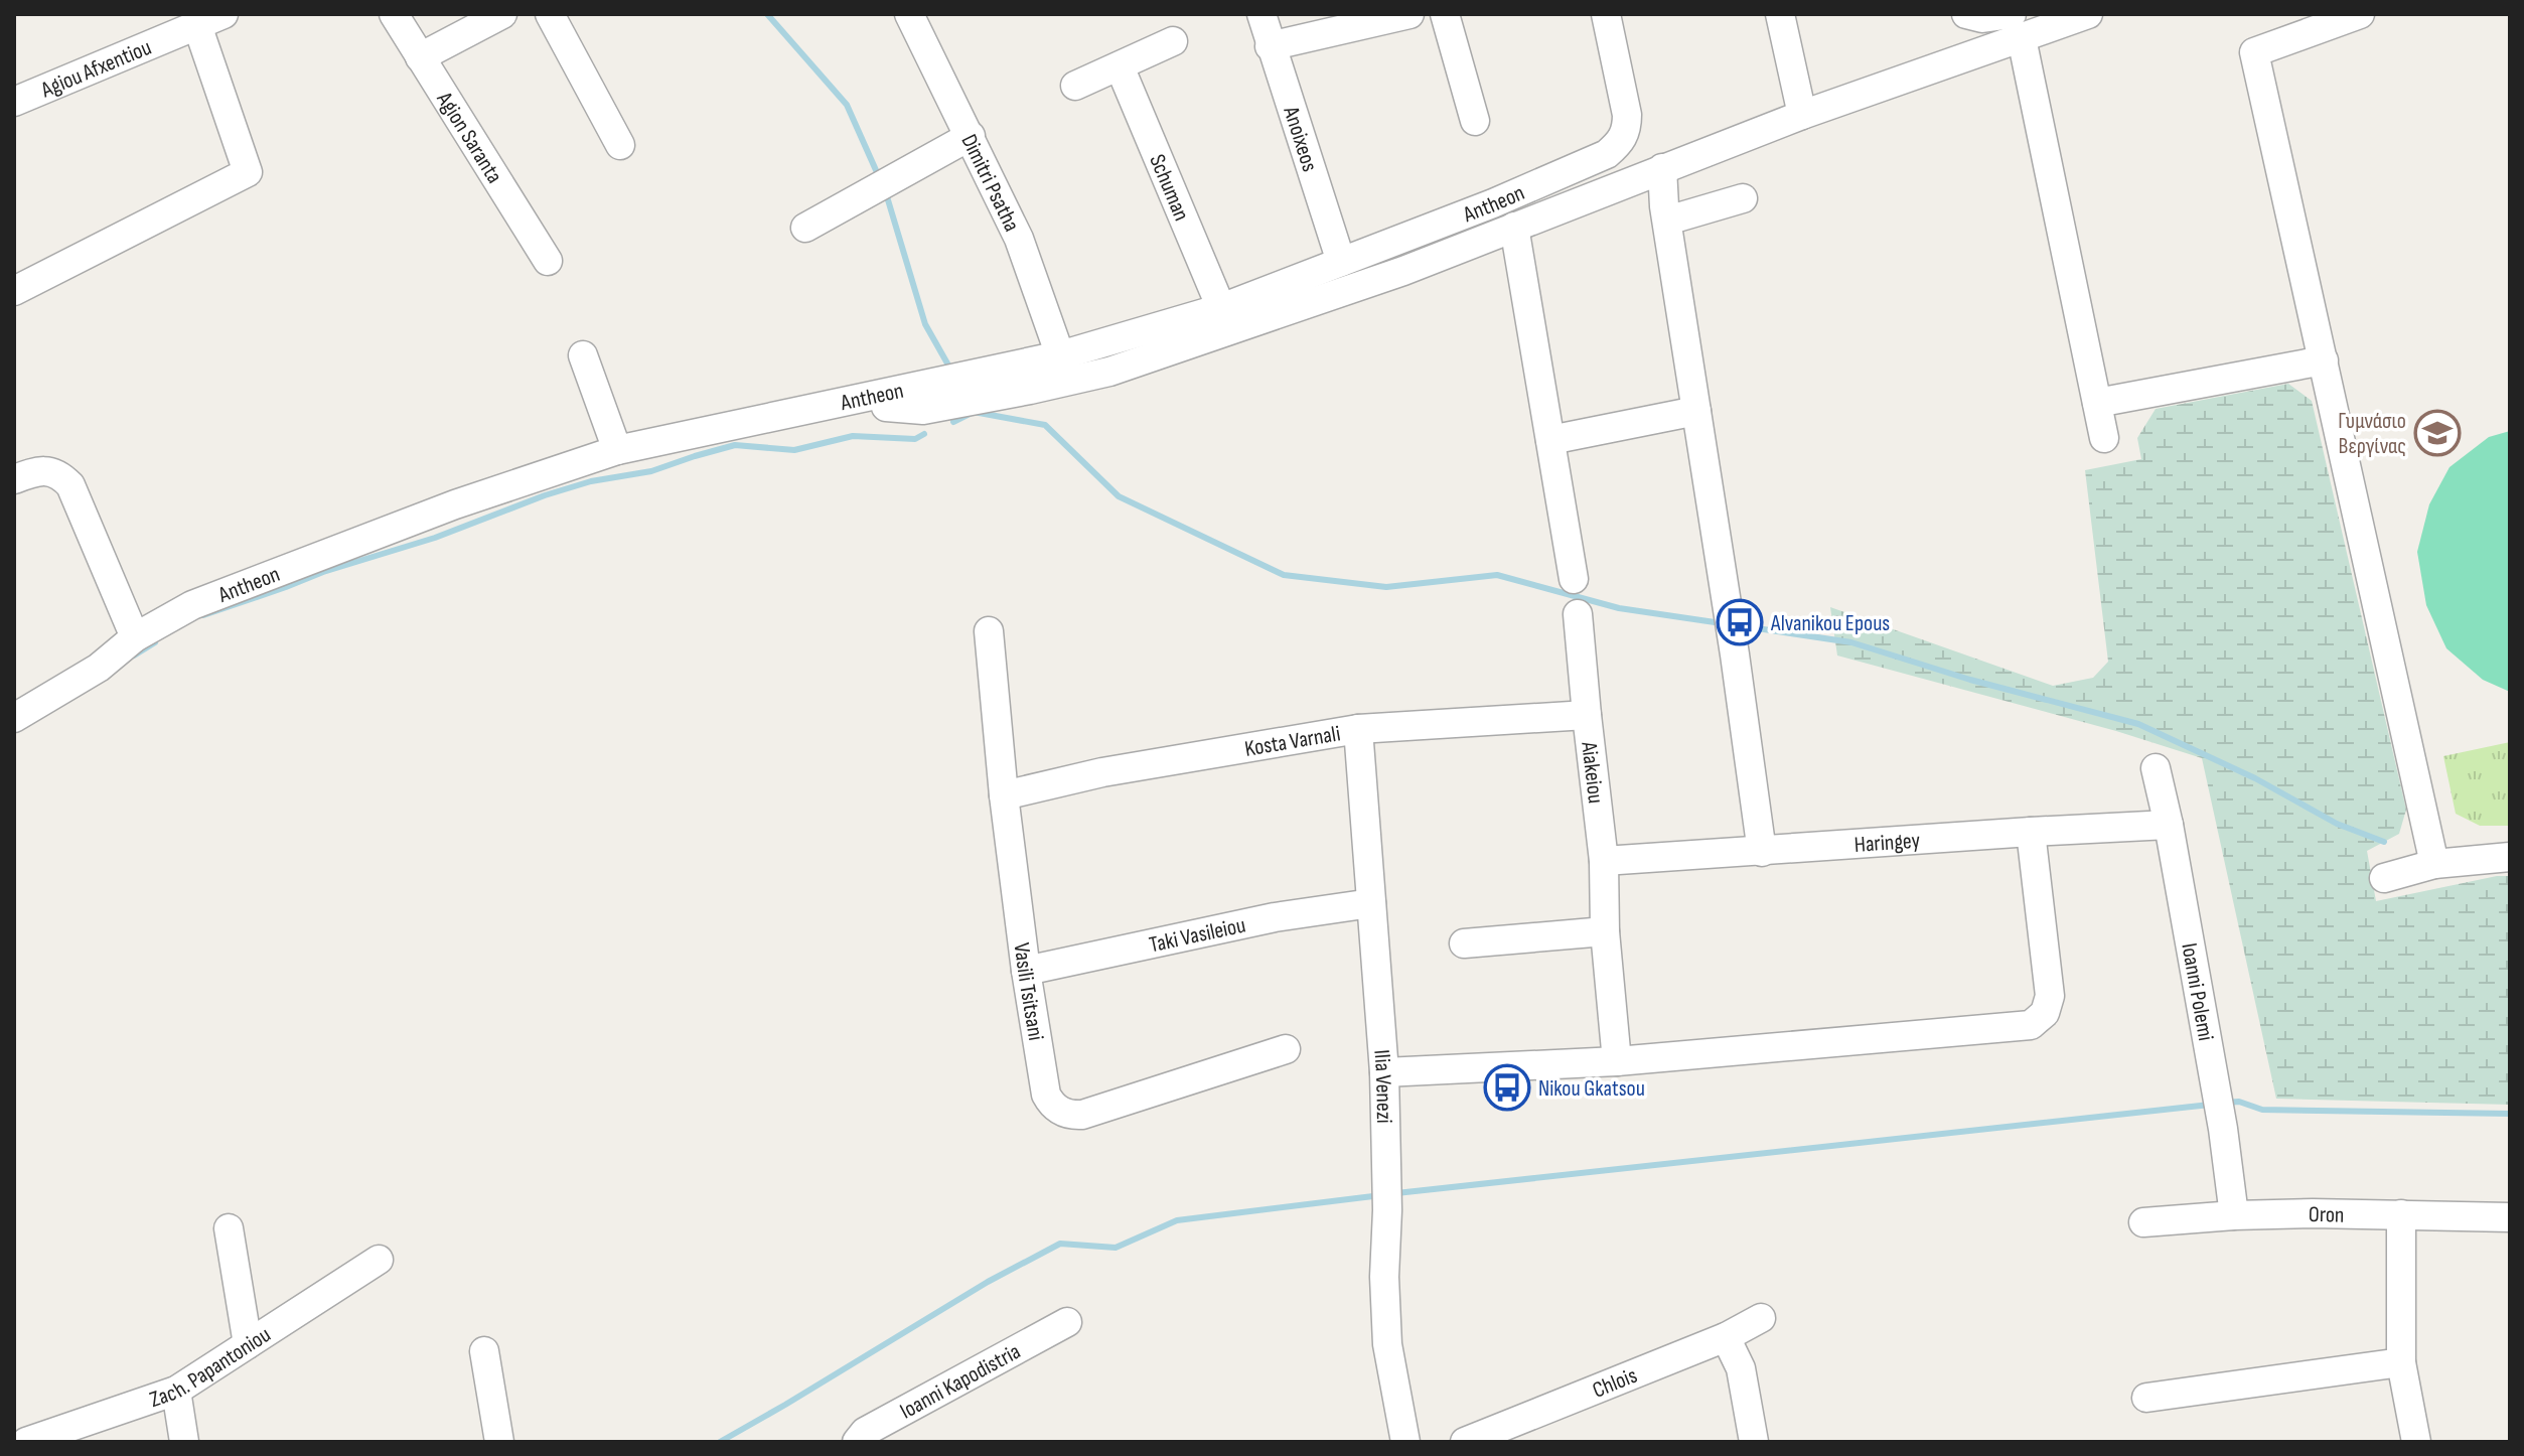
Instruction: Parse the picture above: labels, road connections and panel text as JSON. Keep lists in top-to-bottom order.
{
  "streets": {
    "street": [
      "Agiou Afxentiou",
      "Agion Saranta",
      "Anoixeos",
      "Dimitri Psatha",
      "Schuman",
      "Antheon",
      "Kosta Varnali",
      "Aiakeiou",
      "Haringey",
      "Taki Vasileiou",
      "Ioanni Polemi",
      "Vasili Tsitsani",
      "Ilia Venezi",
      "Oron",
      "Zach. Papantoniou",
      "Ioanni Kapodistria",
      "Chlois"
    ]
  },
  "crossings": [
    ["Anoixeos", "Antheon"],
    ["Dimitri Psatha", "Antheon"],
    ["Schuman", "Antheon"],
    ["Kosta Varnali", "Aiakeiou"],
    ["Kosta Varnali", "Vasili Tsitsani"],
    ["Kosta Varnali", "Ilia Venezi"],
    ["Aiakeiou", "Haringey"],
    ["Haringey", "Ioanni Polemi"],
    ["Taki Vasileiou", "Vasili Tsitsani"],
    ["Taki Vasileiou", "Ilia Venezi"],
    ["Ioanni Polemi", "Oron"]
  ],
  "places": {
    "school or university": ["Γυμνάσιο Βεργίνας"],
    "bus stop": ["Alvanikou Epous", "Nikou Gkatsou"]
  }
}
